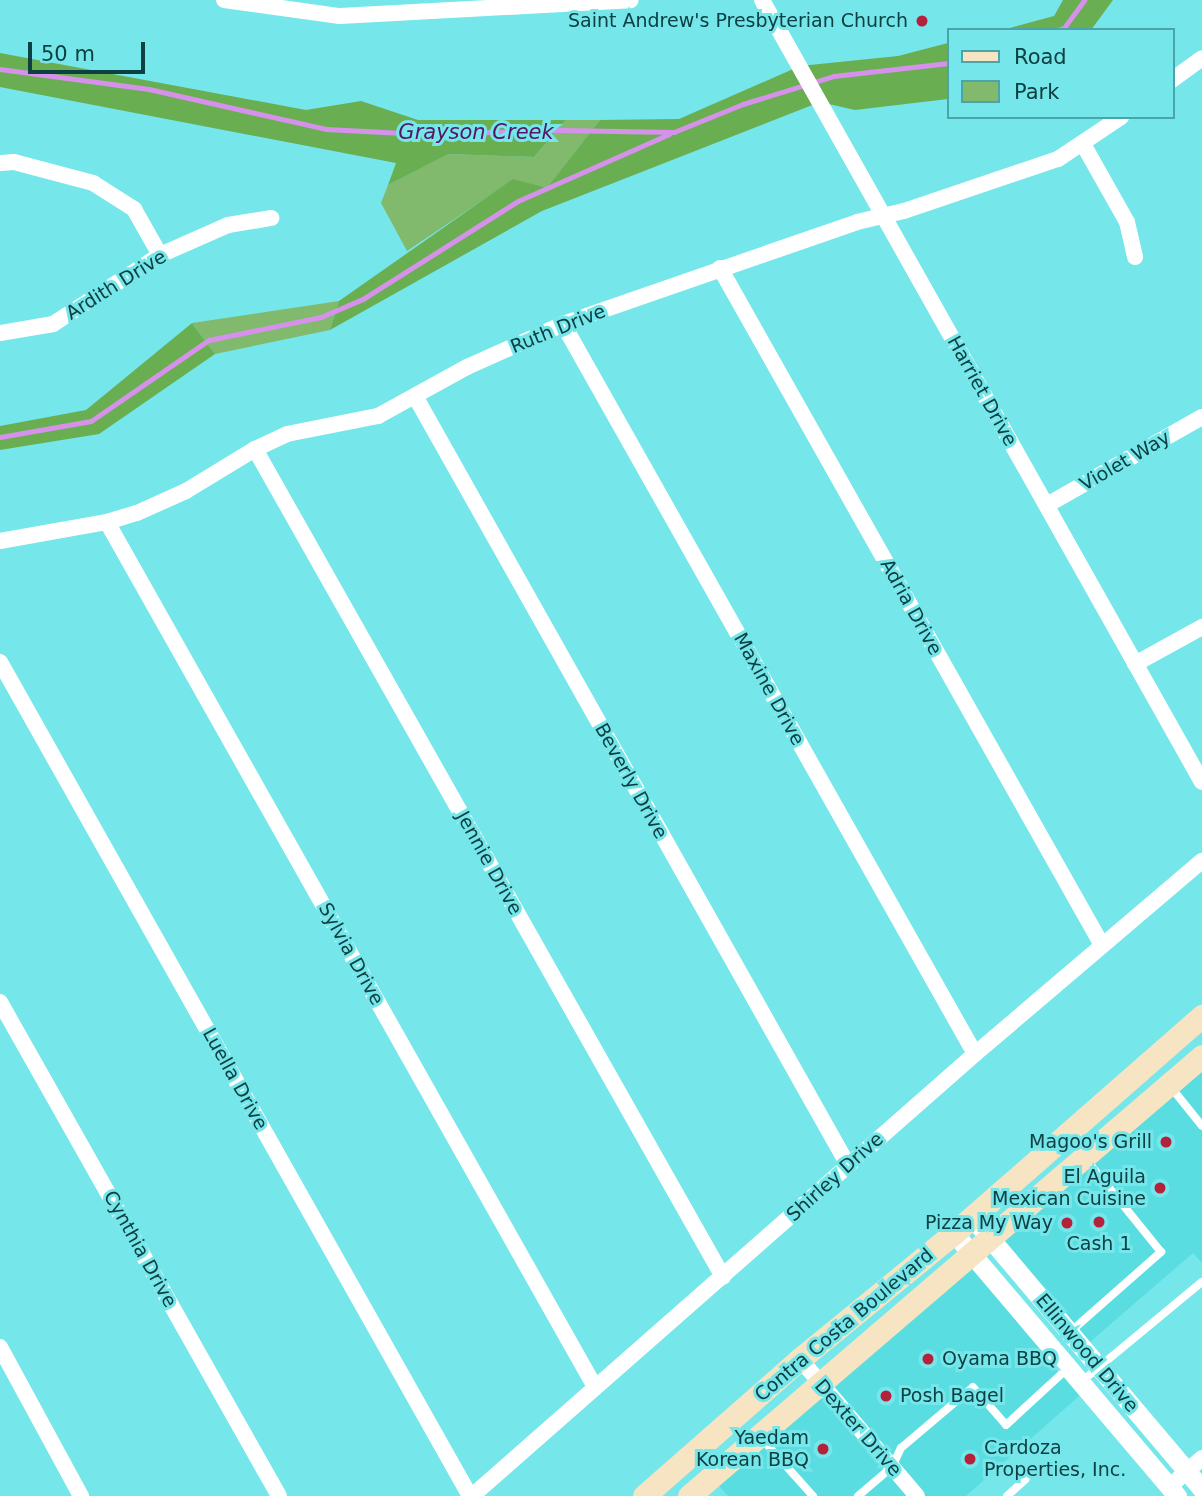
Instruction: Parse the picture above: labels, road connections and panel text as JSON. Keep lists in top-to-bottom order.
{
  "streets": {
    "main road": ["Contra Costa Boulevard"],
    "street": [
      "Ardith Drive",
      "Ruth Drive",
      "Harriet Drive",
      "Violet Way",
      "Adria Drive",
      "Maxine Drive",
      "Beverly Drive",
      "Jennie Drive",
      "Sylvia Drive",
      "Luella Drive",
      "Shirley Drive",
      "Cynthia Drive",
      "Ellinwood Drive",
      "Dexter Drive"
    ]
  },
  "crossings": [
    ["Ruth Drive", "Harriet Drive"],
    ["Ruth Drive", "Adria Drive"],
    ["Ruth Drive", "Maxine Drive"],
    ["Ruth Drive", "Beverly Drive"],
    ["Ruth Drive", "Jennie Drive"],
    ["Ruth Drive", "Sylvia Drive"],
    ["Harriet Drive", "Violet Way"],
    ["Adria Drive", "Shirley Drive"],
    ["Maxine Drive", "Shirley Drive"],
    ["Beverly Drive", "Shirley Drive"],
    ["Jennie Drive", "Shirley Drive"],
    ["Sylvia Drive", "Shirley Drive"],
    ["Luella Drive", "Shirley Drive"],
    ["Contra Costa Boulevard", "Ellinwood Drive"],
    ["Contra Costa Boulevard", "Dexter Drive"]
  ],
  "water": ["Grayson Creek"],
  "places": [
    "Saint Andrew's Presbyterian Church",
    "Magoo's Grill",
    "El Aguila Mexican Cuisine",
    "Cash 1",
    "Pizza My Way",
    "Oyama BBQ",
    "Posh Bagel",
    "Yaedam Korean BBQ",
    "Cardoza Properties, Inc."
  ],
  "legend": ["Road", "Park"],
  "scale_bar": "50 m"
}
